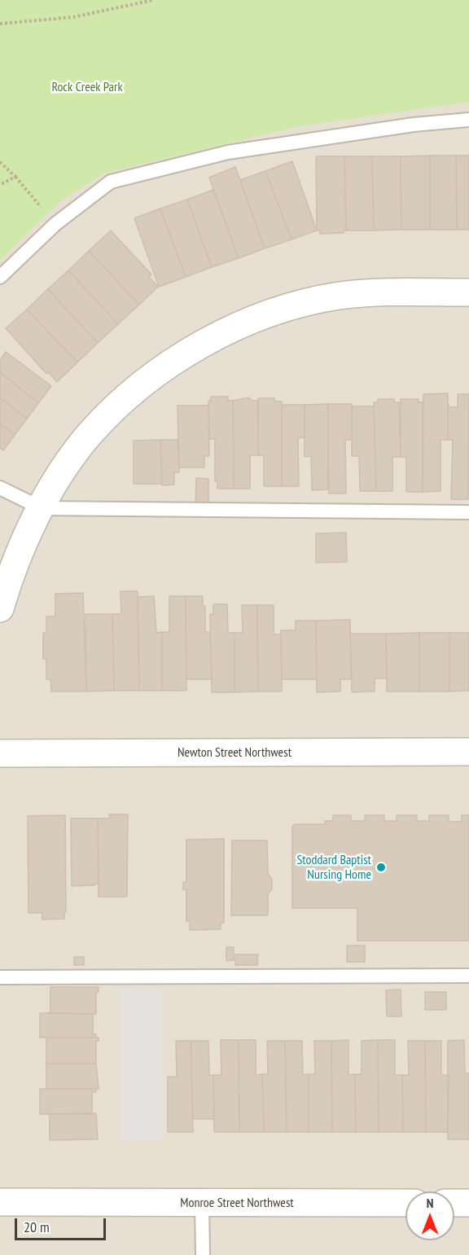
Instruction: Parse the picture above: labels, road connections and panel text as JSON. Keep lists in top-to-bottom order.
{
  "streets": {
    "street": ["Newton Street Northwest", "Monroe Street Northwest"]
  },
  "parks": ["Rock Creek Park"],
  "places": ["Stoddard Baptist Nursing Home"],
  "scale_bar": "20 m",
  "north": "top"
}
